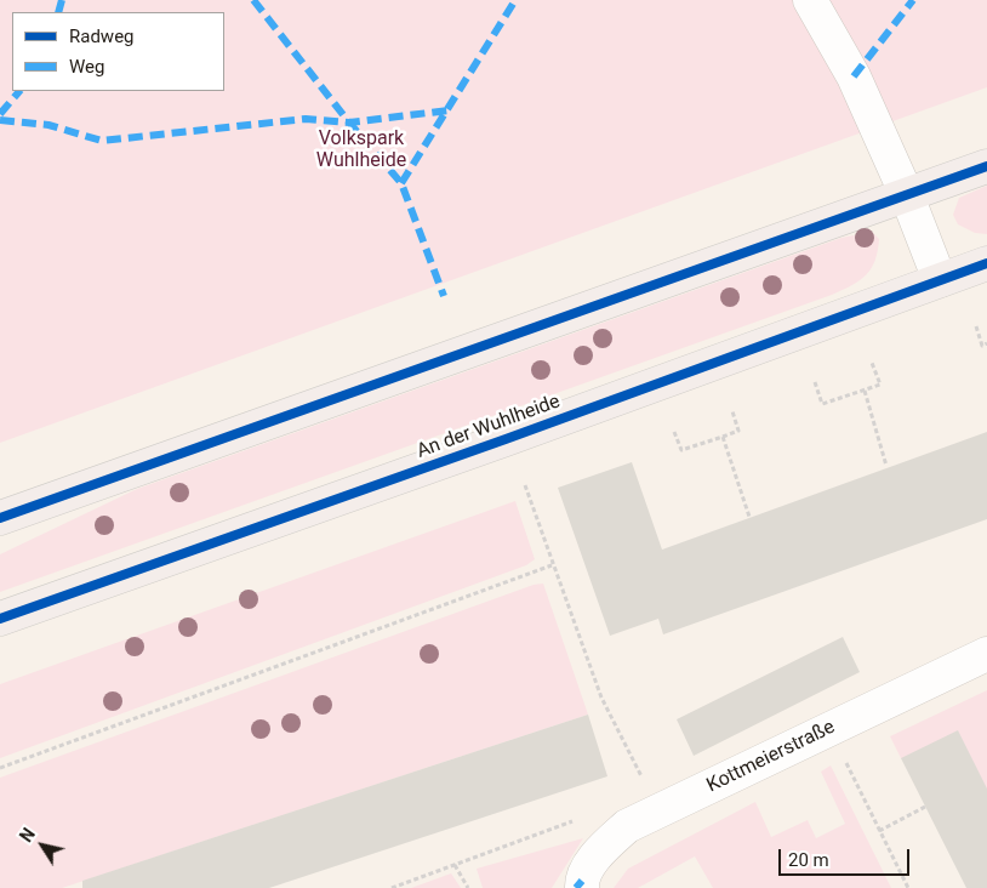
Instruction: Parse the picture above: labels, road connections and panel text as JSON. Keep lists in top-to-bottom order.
{
  "streets": {
    "main road": ["An der Wuhlheide"],
    "lane": ["Kottmeierstraße"]
  },
  "parks": ["Volkspark Wuhlheide"],
  "legend": ["Radweg", "Weg"],
  "scale_bar": "20 m",
  "north": "top left"
}
